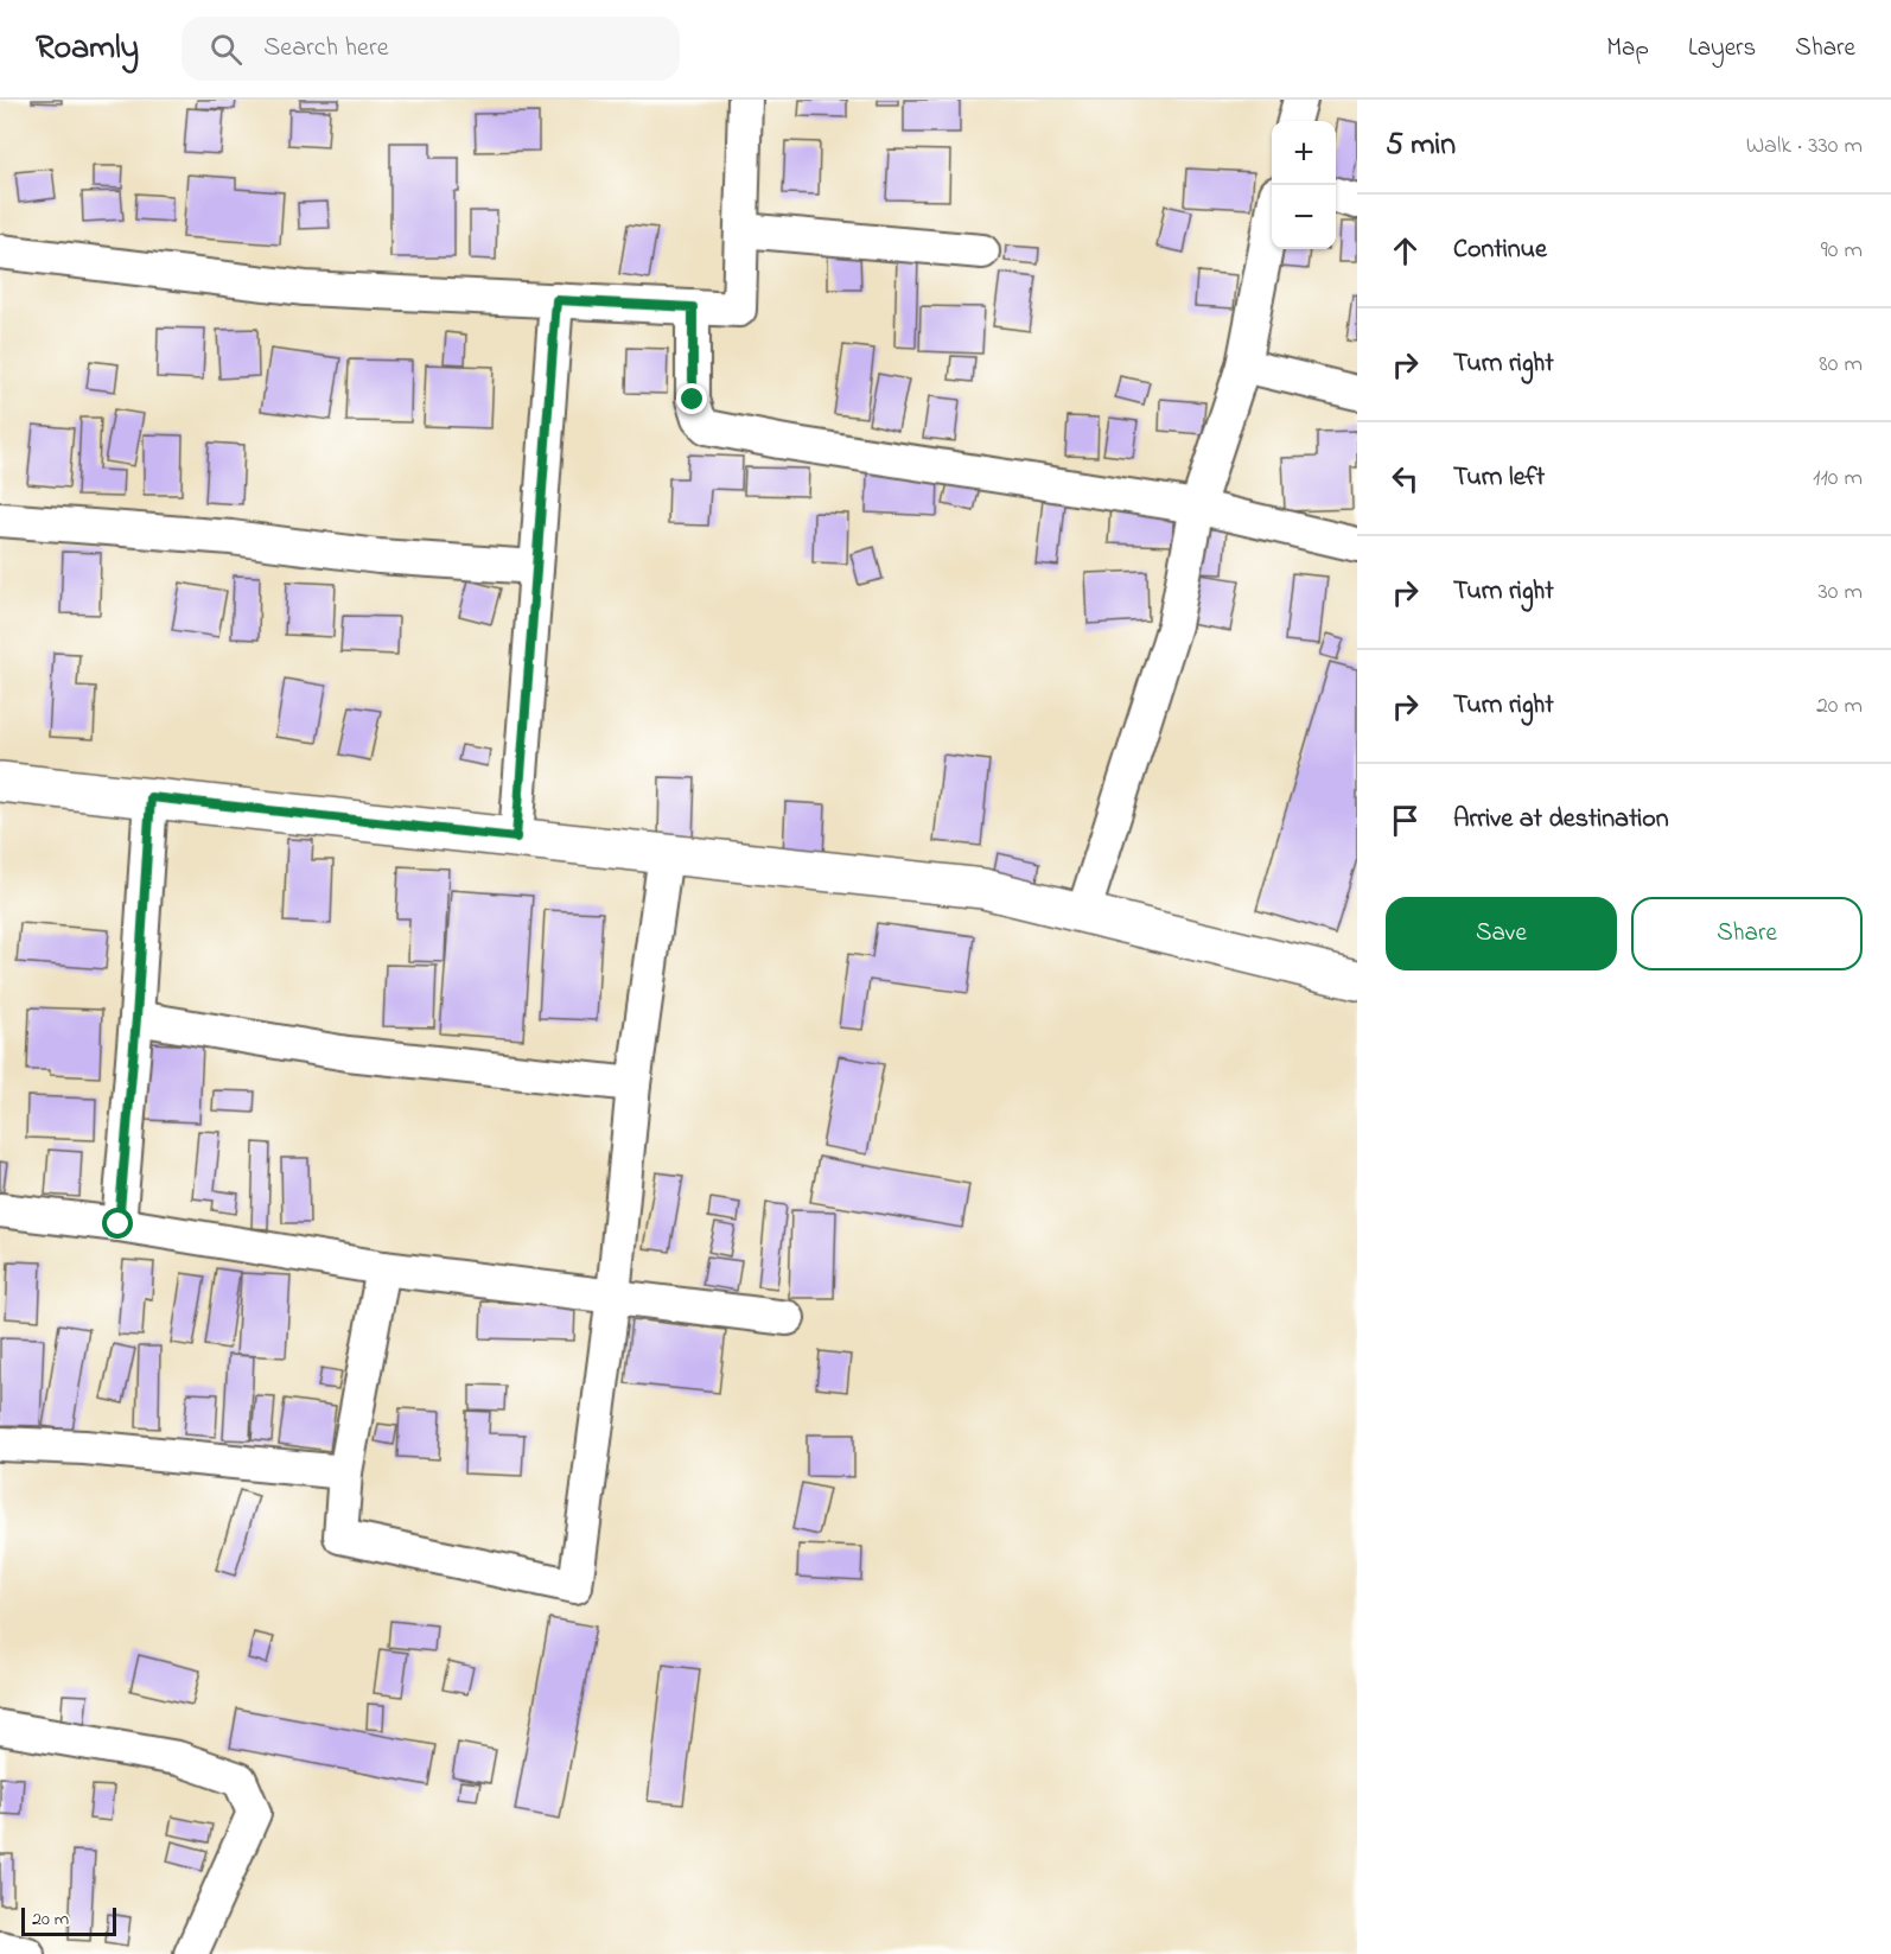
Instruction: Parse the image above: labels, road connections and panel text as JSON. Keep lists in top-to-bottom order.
{
  "scale_bar": "20 m",
  "page": {
    "header": "Roamly",
    "search": "Search here",
    "nav": ["Map", "Layers", "Share"],
    "heading": ["5 min", "Walk · 330 m"],
    "map_buttons": ["+", "−"],
    "list": [
      ["Continue", "90 m"],
      ["Turn right", "80 m"],
      ["Turn left", "110 m"],
      ["Turn right", "30 m"],
      ["Turn right", "20 m"],
      "Arrive at destination"
    ],
    "buttons": ["Save", "Share"],
    "scale": "20 m"
  }
}
